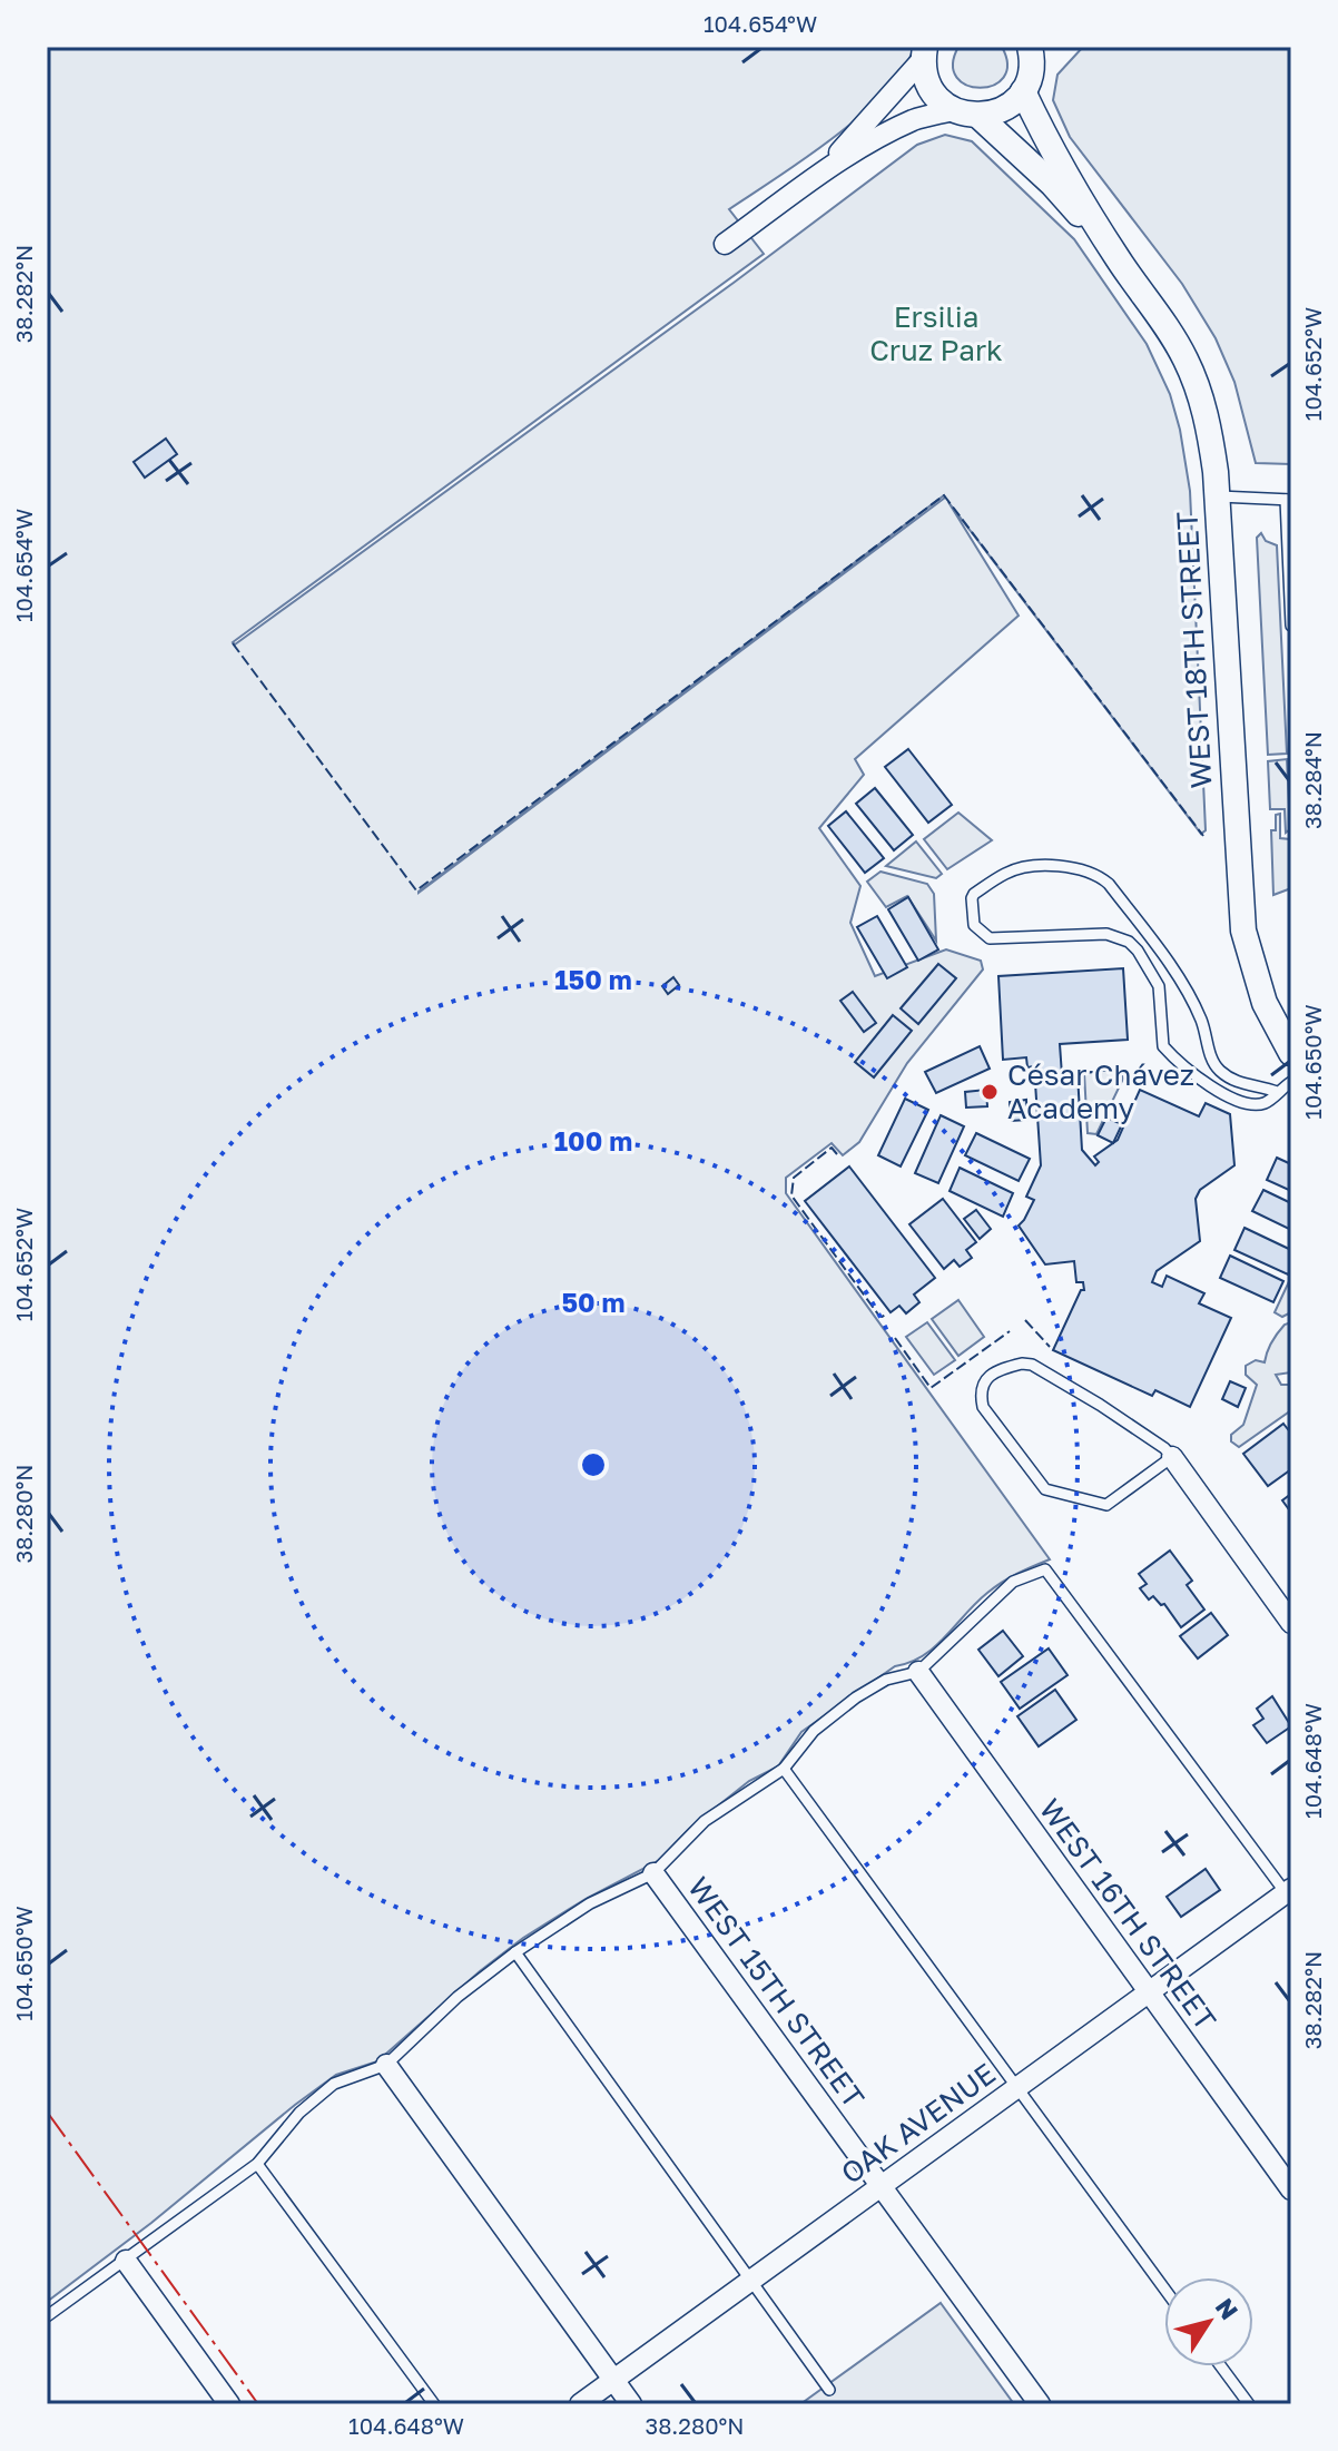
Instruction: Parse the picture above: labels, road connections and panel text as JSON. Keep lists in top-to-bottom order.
{
  "streets": {
    "street": [
      "WEST 18TH STREET",
      "WEST 16TH STREET",
      "WEST 15TH STREET",
      "OAK AVENUE"
    ]
  },
  "crossings": [
    ["WEST 16TH STREET", "OAK AVENUE"],
    ["WEST 15TH STREET", "OAK AVENUE"]
  ],
  "parks": ["Ersilia Cruz Park"],
  "places": ["César Chávez Academy"],
  "north": "top right",
  "coordinates": [
    "104.654°W",
    "38.282°N",
    "104.652°W",
    "38.284°N",
    "104.650°W",
    "38.280°N",
    "104.648°W"
  ],
  "rings": ["150 m", "100 m", "50 m"]
}
